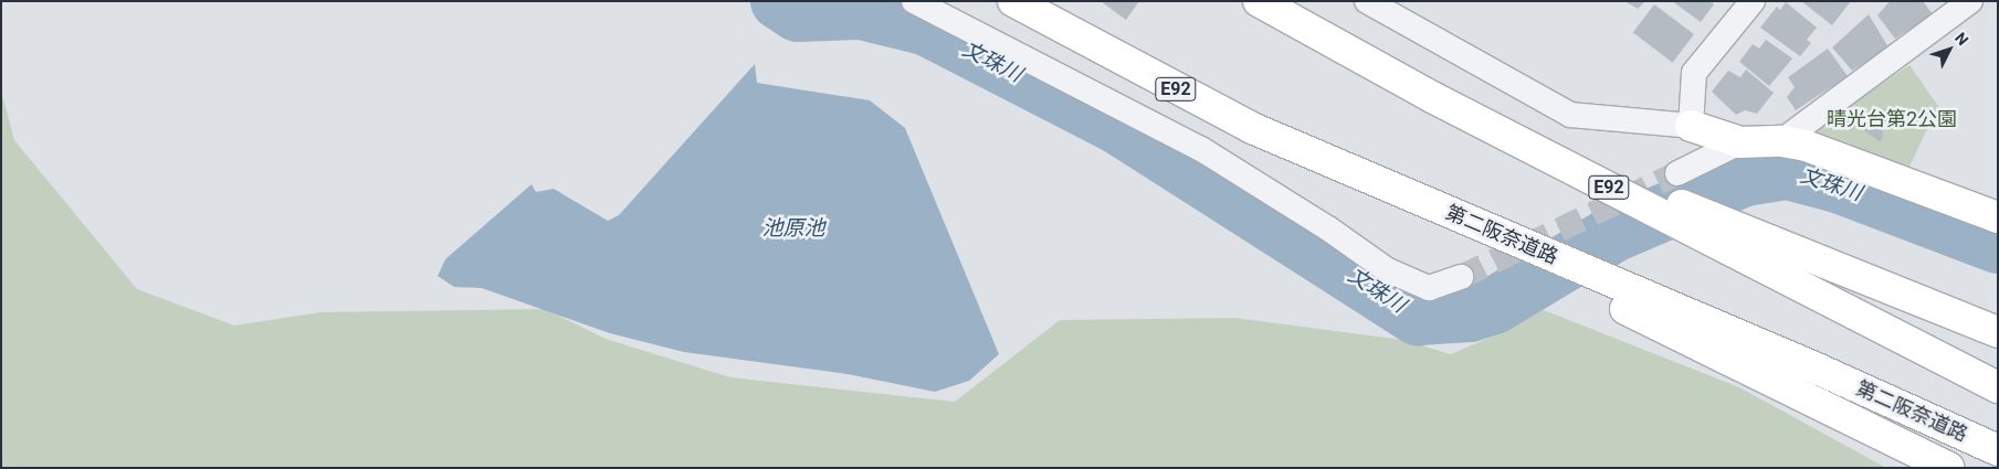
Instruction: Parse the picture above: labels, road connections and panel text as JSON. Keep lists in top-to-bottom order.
{
  "streets": {
    "main road": ["E92", "第二阪奈道路"]
  },
  "water": ["文珠川", "池原池"],
  "parks": ["晴光台第2公園"],
  "north": "top right"
}
